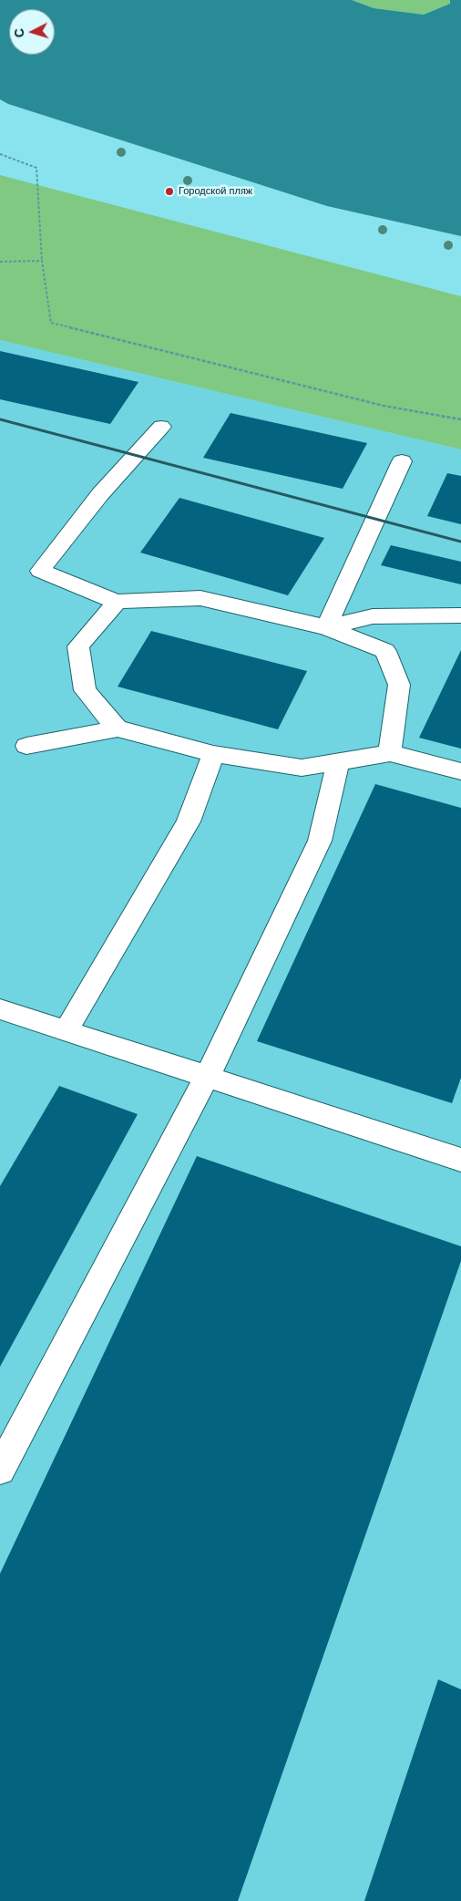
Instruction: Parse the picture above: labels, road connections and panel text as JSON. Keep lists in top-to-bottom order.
{
  "places": ["Городской пляж"],
  "north": "left"
}
